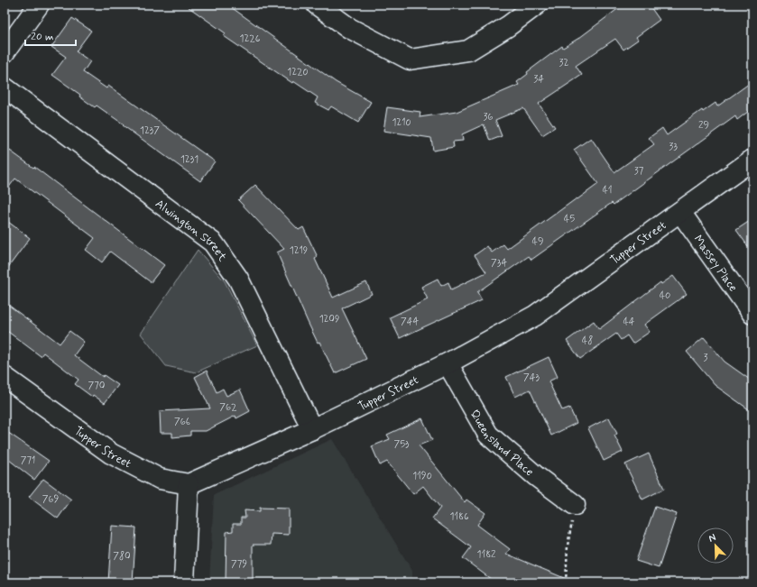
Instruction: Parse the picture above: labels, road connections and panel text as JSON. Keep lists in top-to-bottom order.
{
  "streets": {
    "street": [
      "Alwington Street",
      "Tupper Street",
      "Massey Place",
      "Queensland Place"
    ]
  },
  "crossings": [
    ["Alwington Street", "Tupper Street"],
    ["Tupper Street", "Massey Place"],
    ["Tupper Street", "Queensland Place"]
  ],
  "house_numbers": [
    "1226",
    "32",
    "1220",
    "34",
    "36",
    "1210",
    "29",
    "1237",
    "33",
    "1231",
    "37",
    "41",
    "45",
    "49",
    "1219",
    "734",
    "40",
    "1209",
    "744",
    "44",
    "48",
    "3",
    "743",
    "770",
    "762",
    "766",
    "753",
    "771",
    "1190",
    "769",
    "1186",
    "1182",
    "780",
    "779"
  ],
  "scale_bar": "20 m",
  "north": "top left"
}
